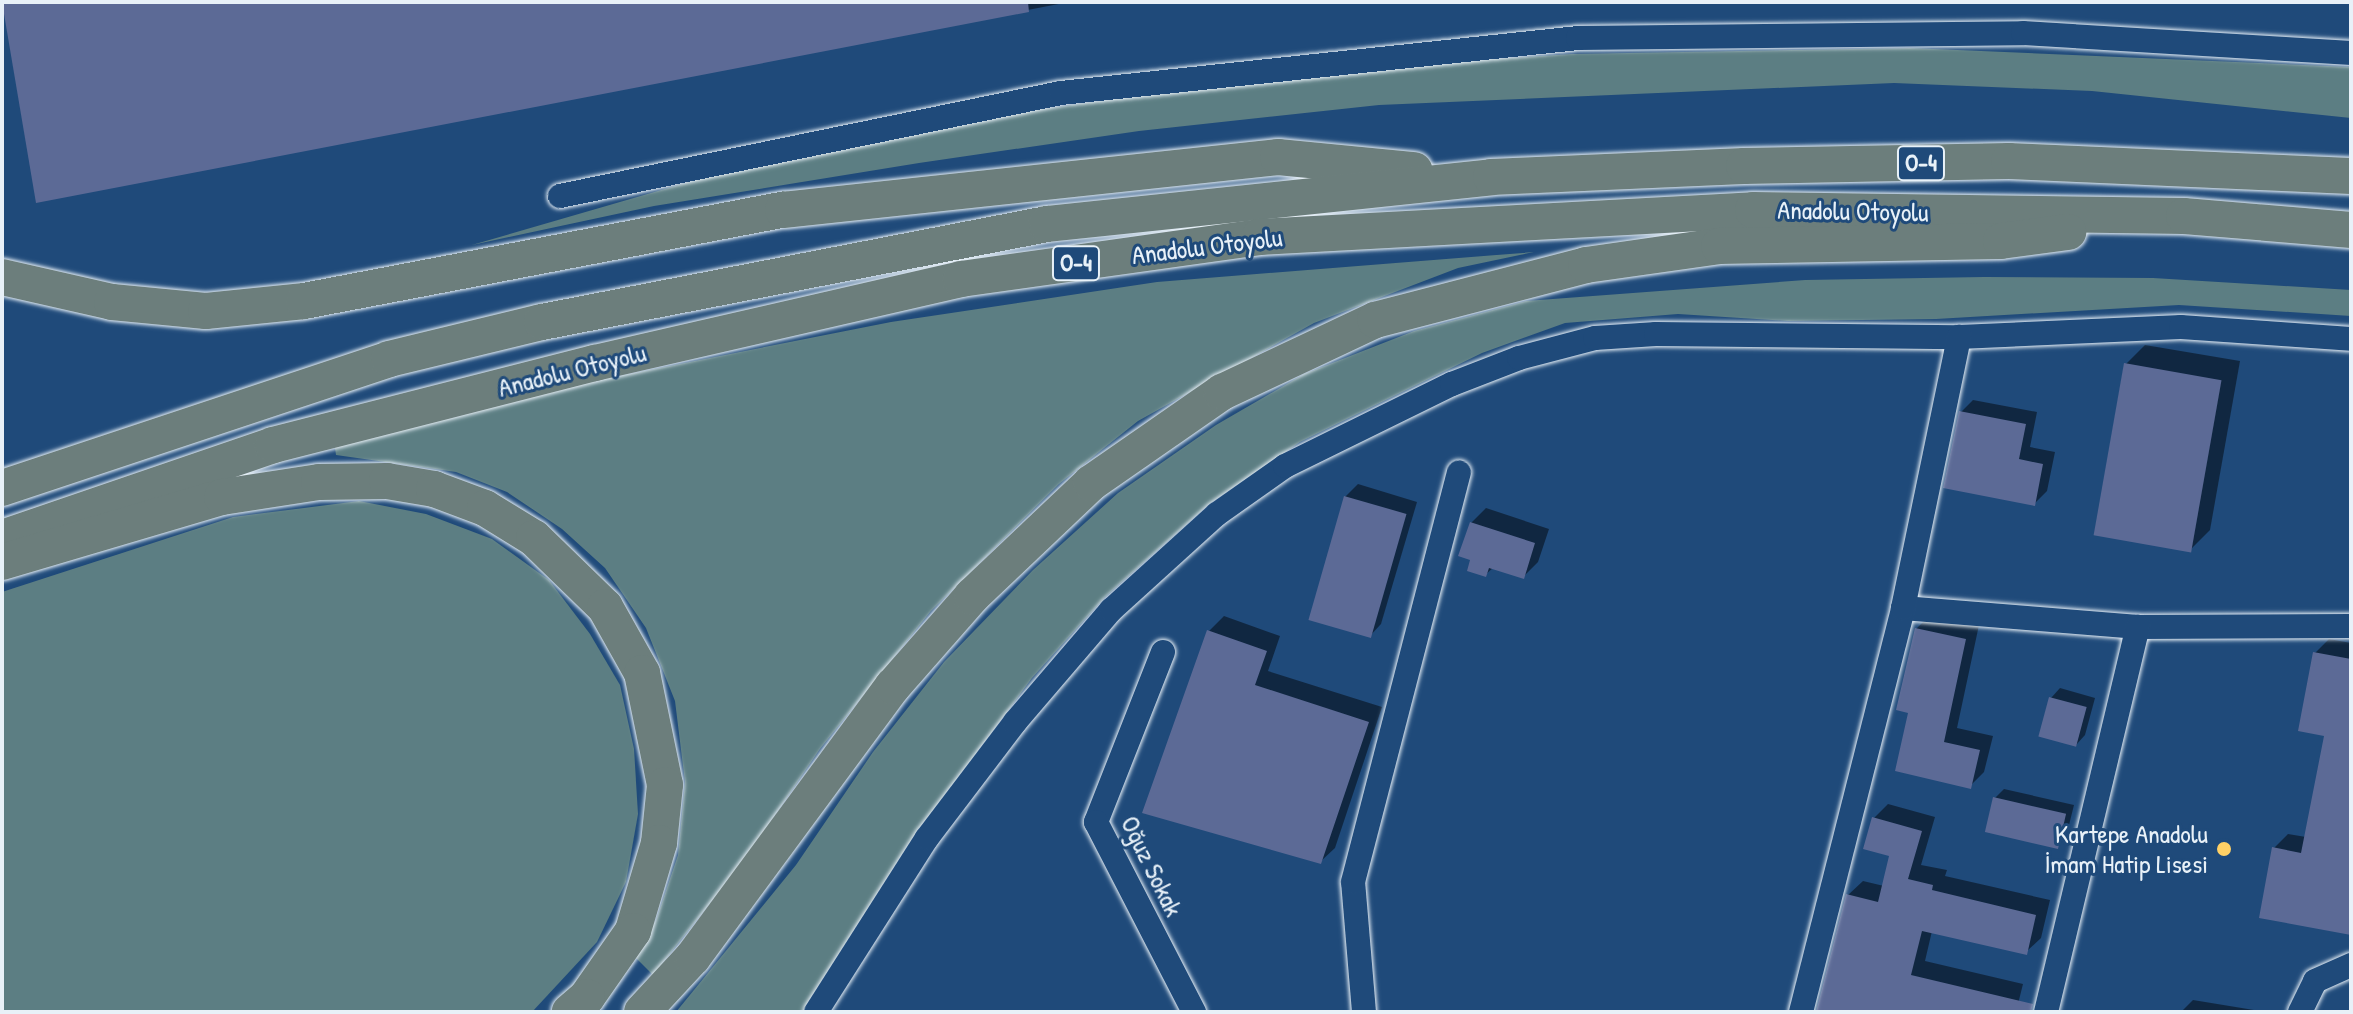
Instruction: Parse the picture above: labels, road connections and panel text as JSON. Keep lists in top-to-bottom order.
{
  "streets": {
    "highway": ["O-4", "Anadolu Otoyolu"],
    "street": ["Oğuz Sokak"]
  },
  "places": ["Kartepe Anadolu İmam Hatip Lisesi"]
}
